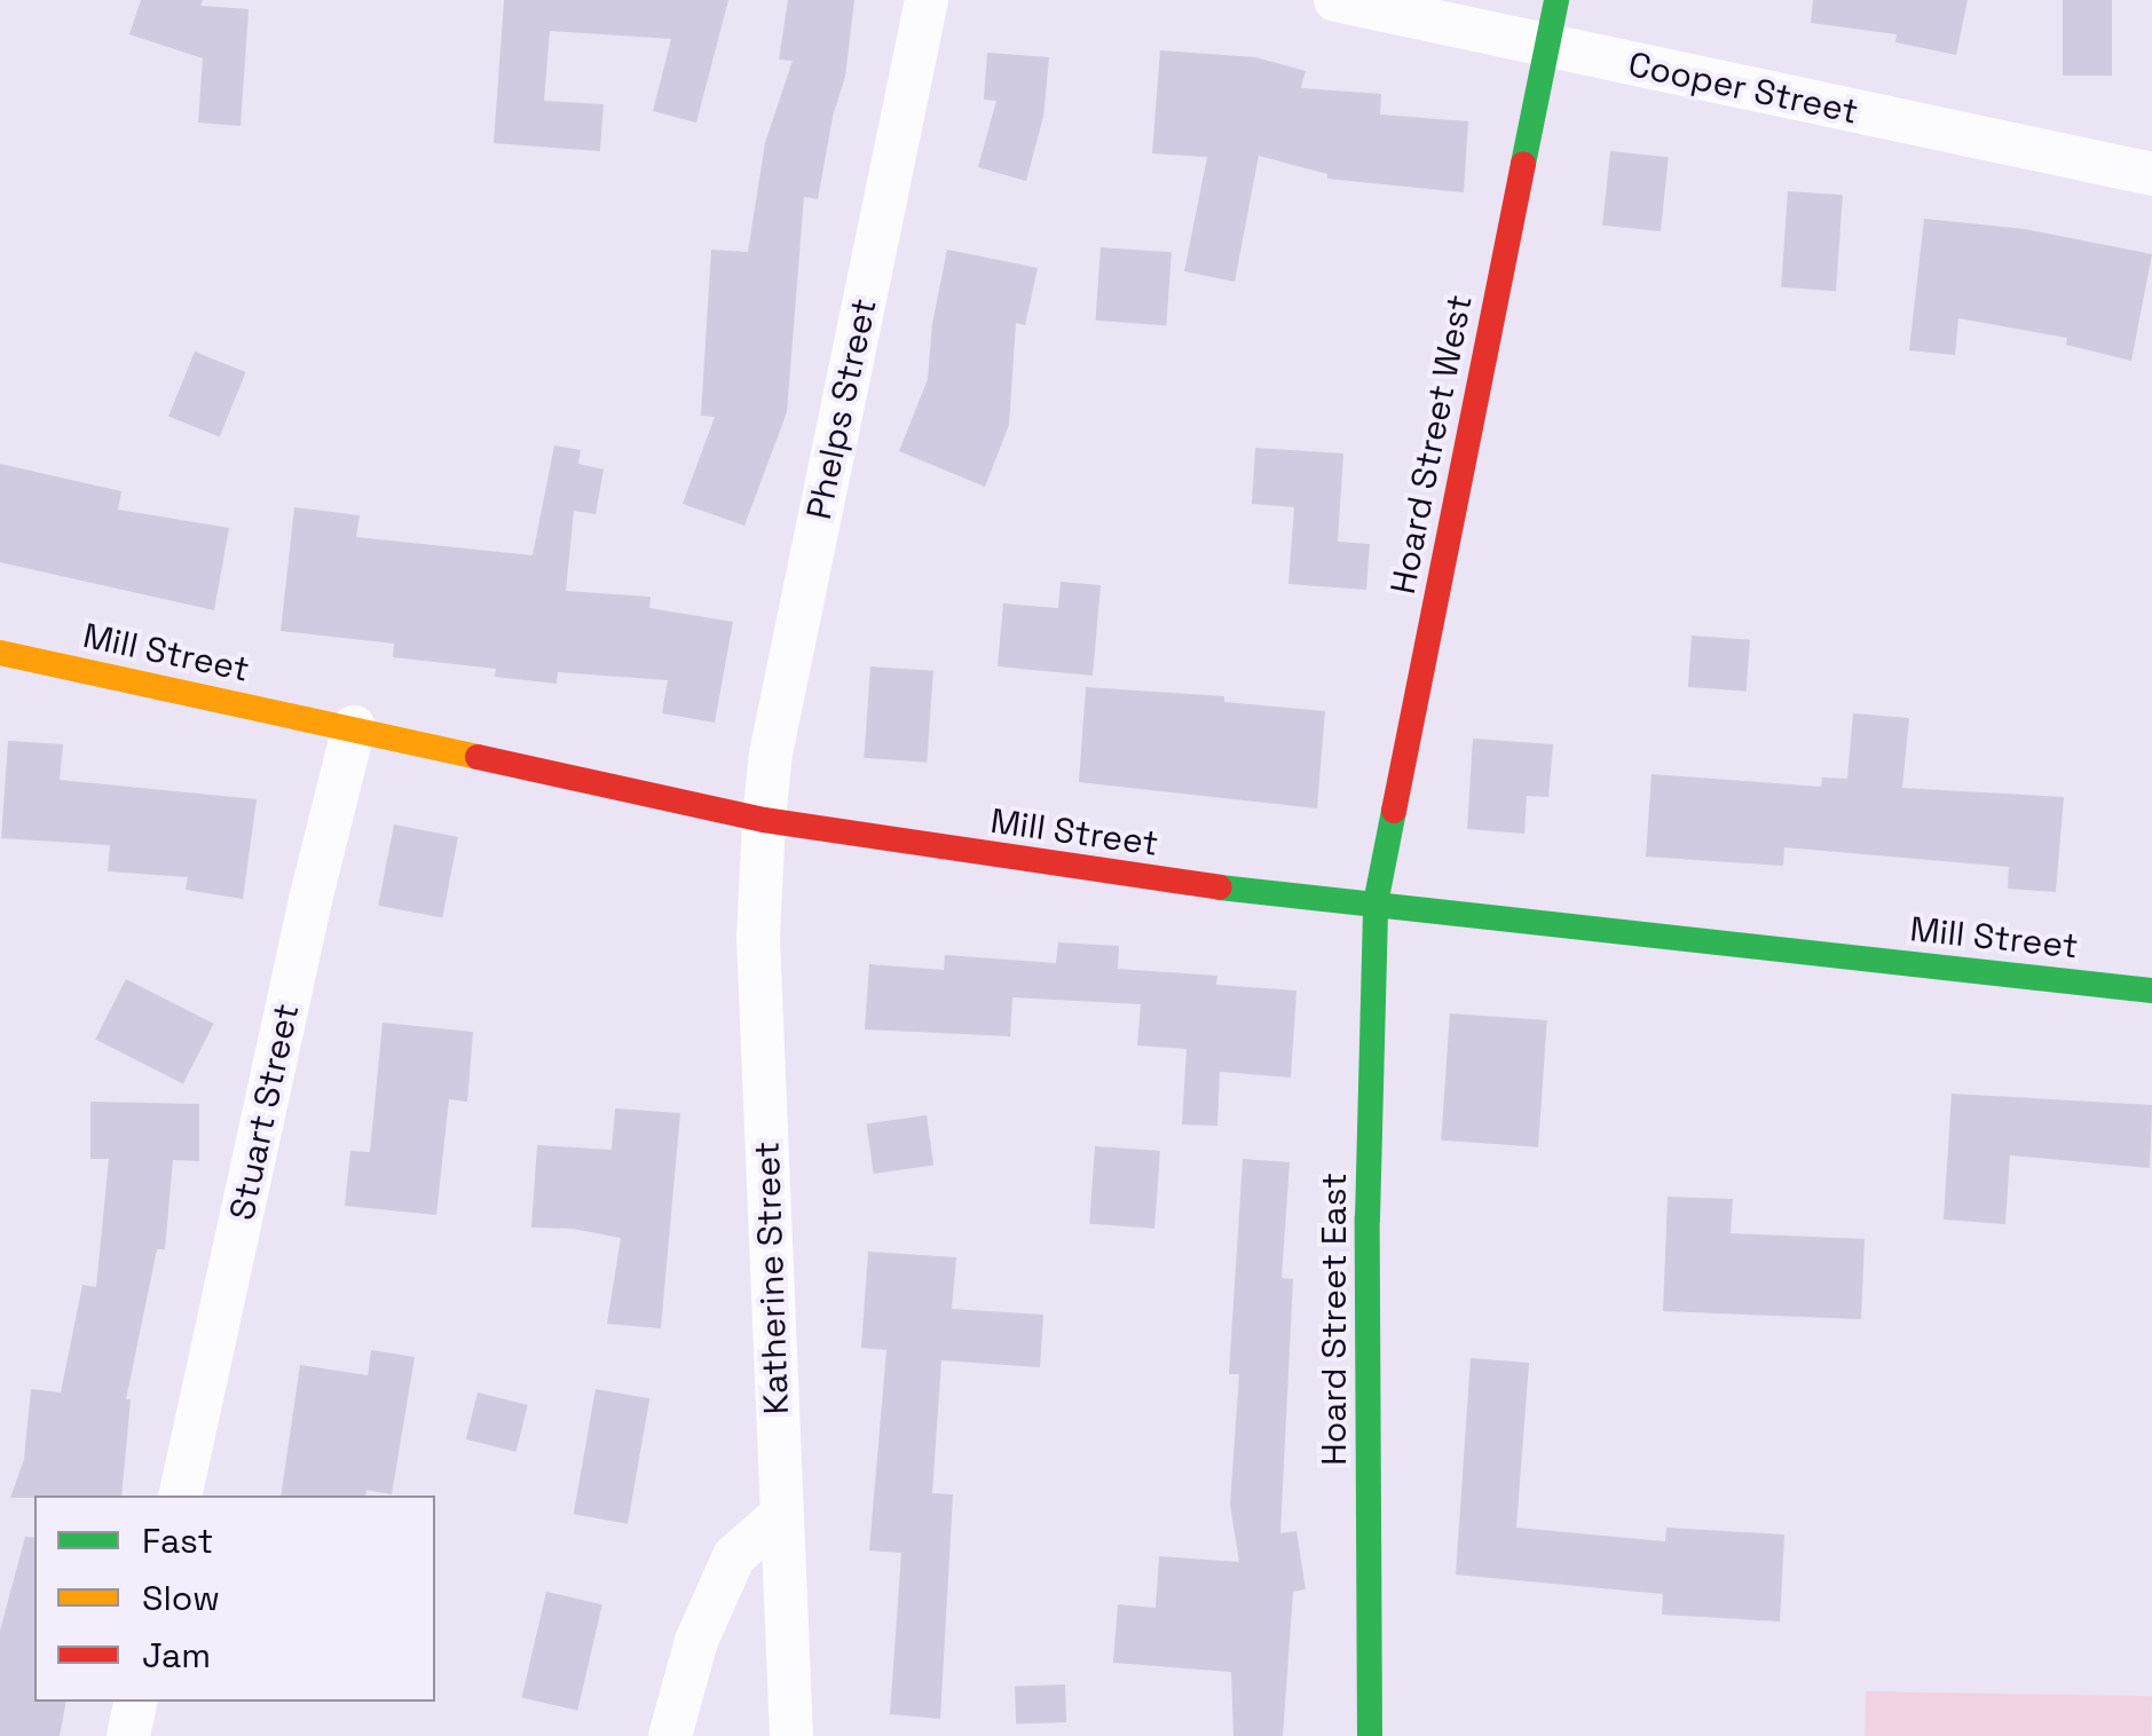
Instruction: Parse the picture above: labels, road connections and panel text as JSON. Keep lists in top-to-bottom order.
{
  "streets": {
    "main road": ["Hoard Street West", "Mill Street", "Hoard Street East"],
    "street": [
      "Cooper Street",
      "Phelps Street",
      "Stuart Street",
      "Katherine Street"
    ]
  },
  "crossings": [
    ["Cooper Street", "Hoard Street West"],
    ["Phelps Street", "Mill Street"],
    ["Phelps Street", "Katherine Street"],
    ["Hoard Street West", "Mill Street"],
    ["Hoard Street West", "Hoard Street East"],
    ["Mill Street", "Stuart Street"],
    ["Mill Street", "Katherine Street"],
    ["Mill Street", "Hoard Street East"]
  ],
  "legend": ["Fast", "Slow", "Jam"]
}
